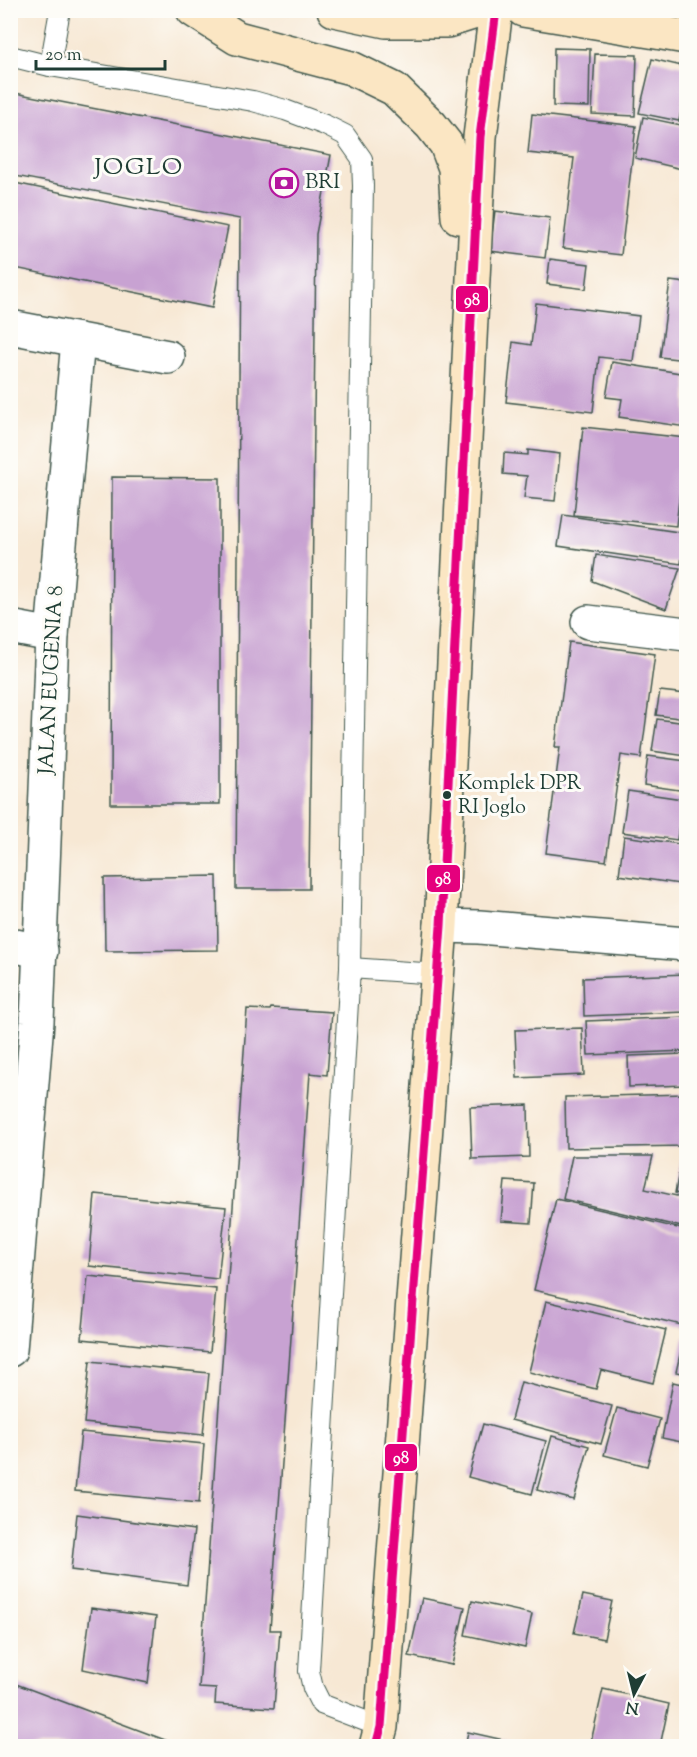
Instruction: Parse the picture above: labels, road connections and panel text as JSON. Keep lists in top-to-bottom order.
{
  "streets": {
    "street": ["JALAN EUGENIA 8"]
  },
  "districts": ["JOGLO"],
  "places": {
    "bank": ["BRI"],
    "other": ["Komplek DPR RI Joglo"]
  },
  "lines": ["transit line 98"],
  "scale_bar": "20 m",
  "north": "bottom"
}
